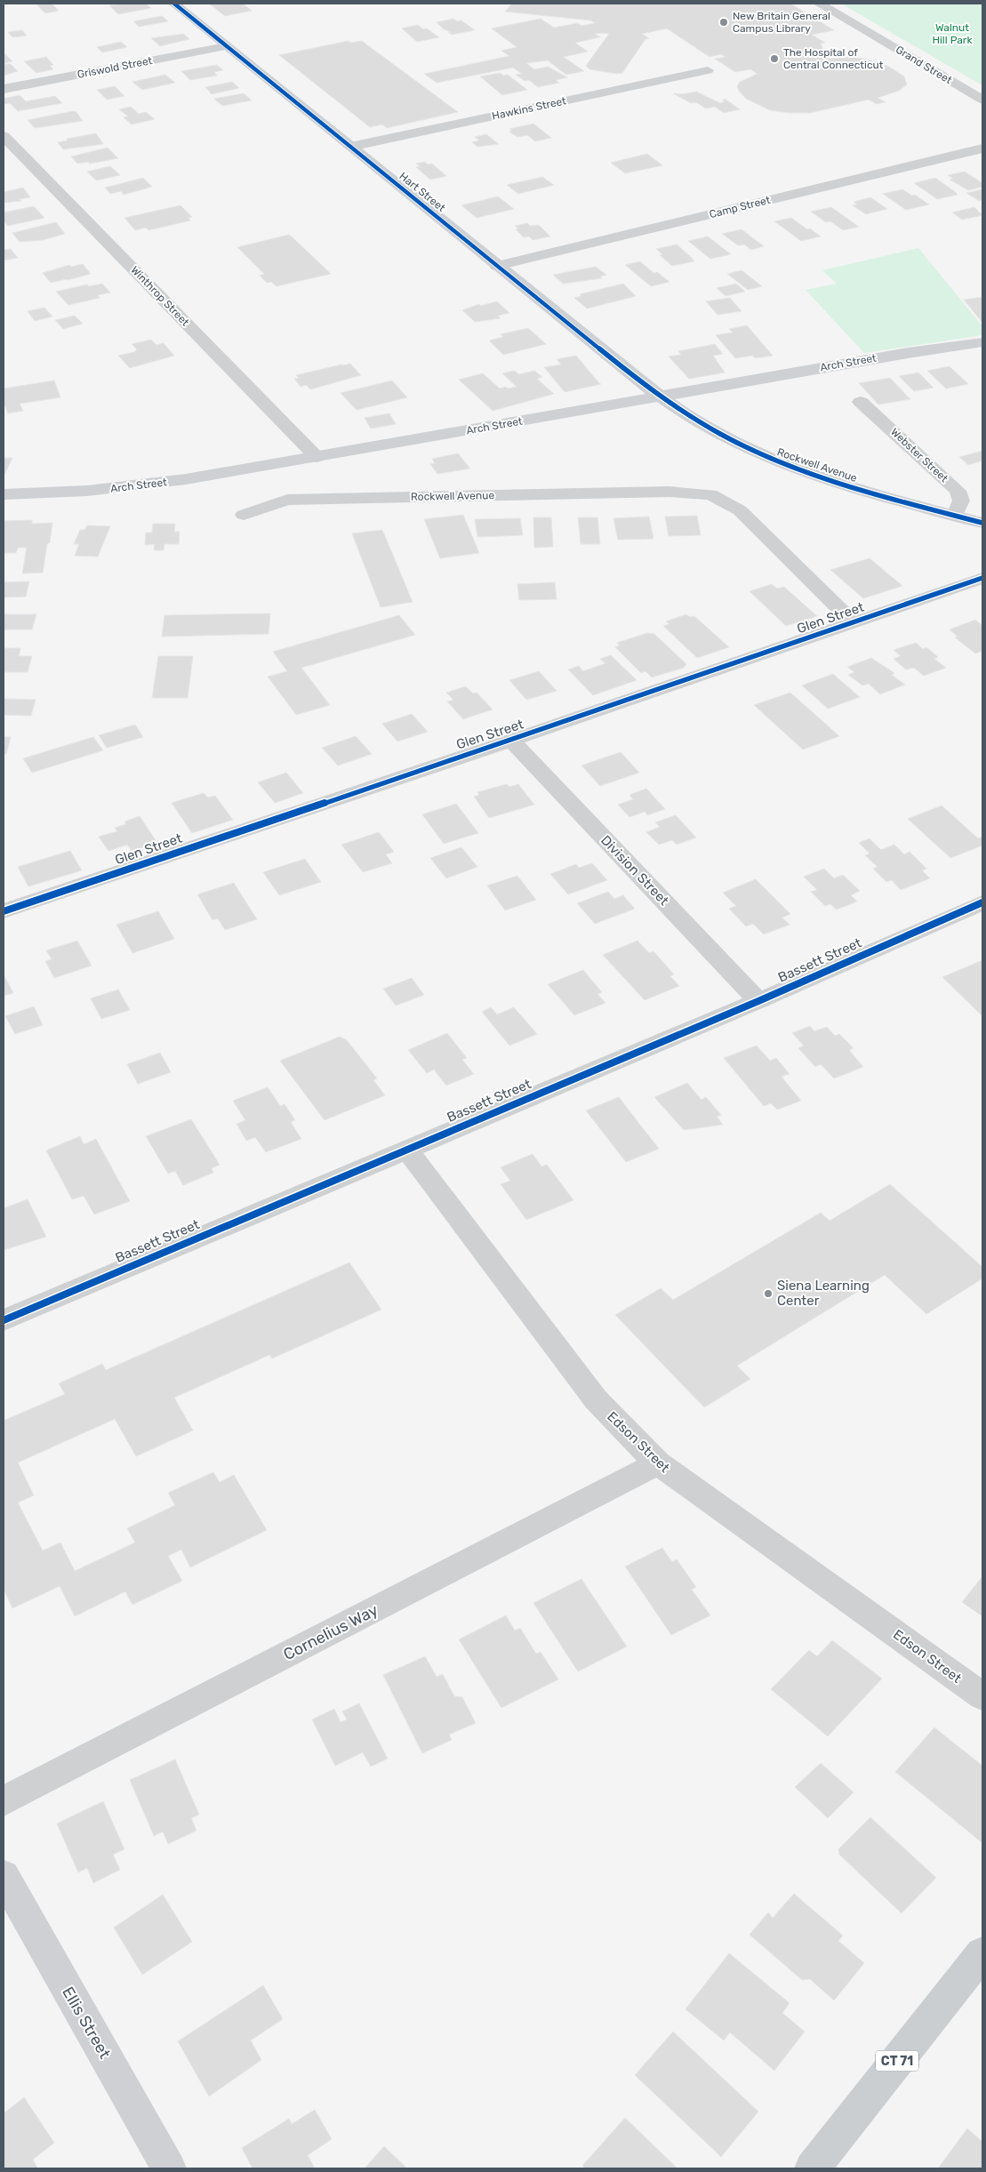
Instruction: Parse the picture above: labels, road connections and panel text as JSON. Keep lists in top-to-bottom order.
{
  "streets": {
    "main road": ["CT 71"],
    "street": [
      "Grand Street",
      "Griswold Street",
      "Hawkins Street",
      "Hart Street",
      "Camp Street",
      "Winthrop Street",
      "Arch Street",
      "Webster Street",
      "Rockwell Avenue",
      "Glen Street",
      "Division Street",
      "Bassett Street",
      "Edson Street",
      "Cornelius Way",
      "Ellis Street"
    ]
  },
  "crossings": [
    ["Griswold Street", "Hart Street"],
    ["Hawkins Street", "Hart Street"],
    ["Hart Street", "Camp Street"],
    ["Hart Street", "Arch Street"],
    ["Hart Street", "Rockwell Avenue"],
    ["Winthrop Street", "Arch Street"],
    ["Arch Street", "Rockwell Avenue"],
    ["Webster Street", "Rockwell Avenue"],
    ["Rockwell Avenue", "Glen Street"],
    ["Glen Street", "Division Street"],
    ["Division Street", "Bassett Street"],
    ["Bassett Street", "Edson Street"],
    ["Edson Street", "Cornelius Way"]
  ],
  "parks": ["Walnut Hill Park"],
  "places": ["New Britain General Campus Library", "The Hospital of Central Connecticut", "Siena Learning Center"]
}
